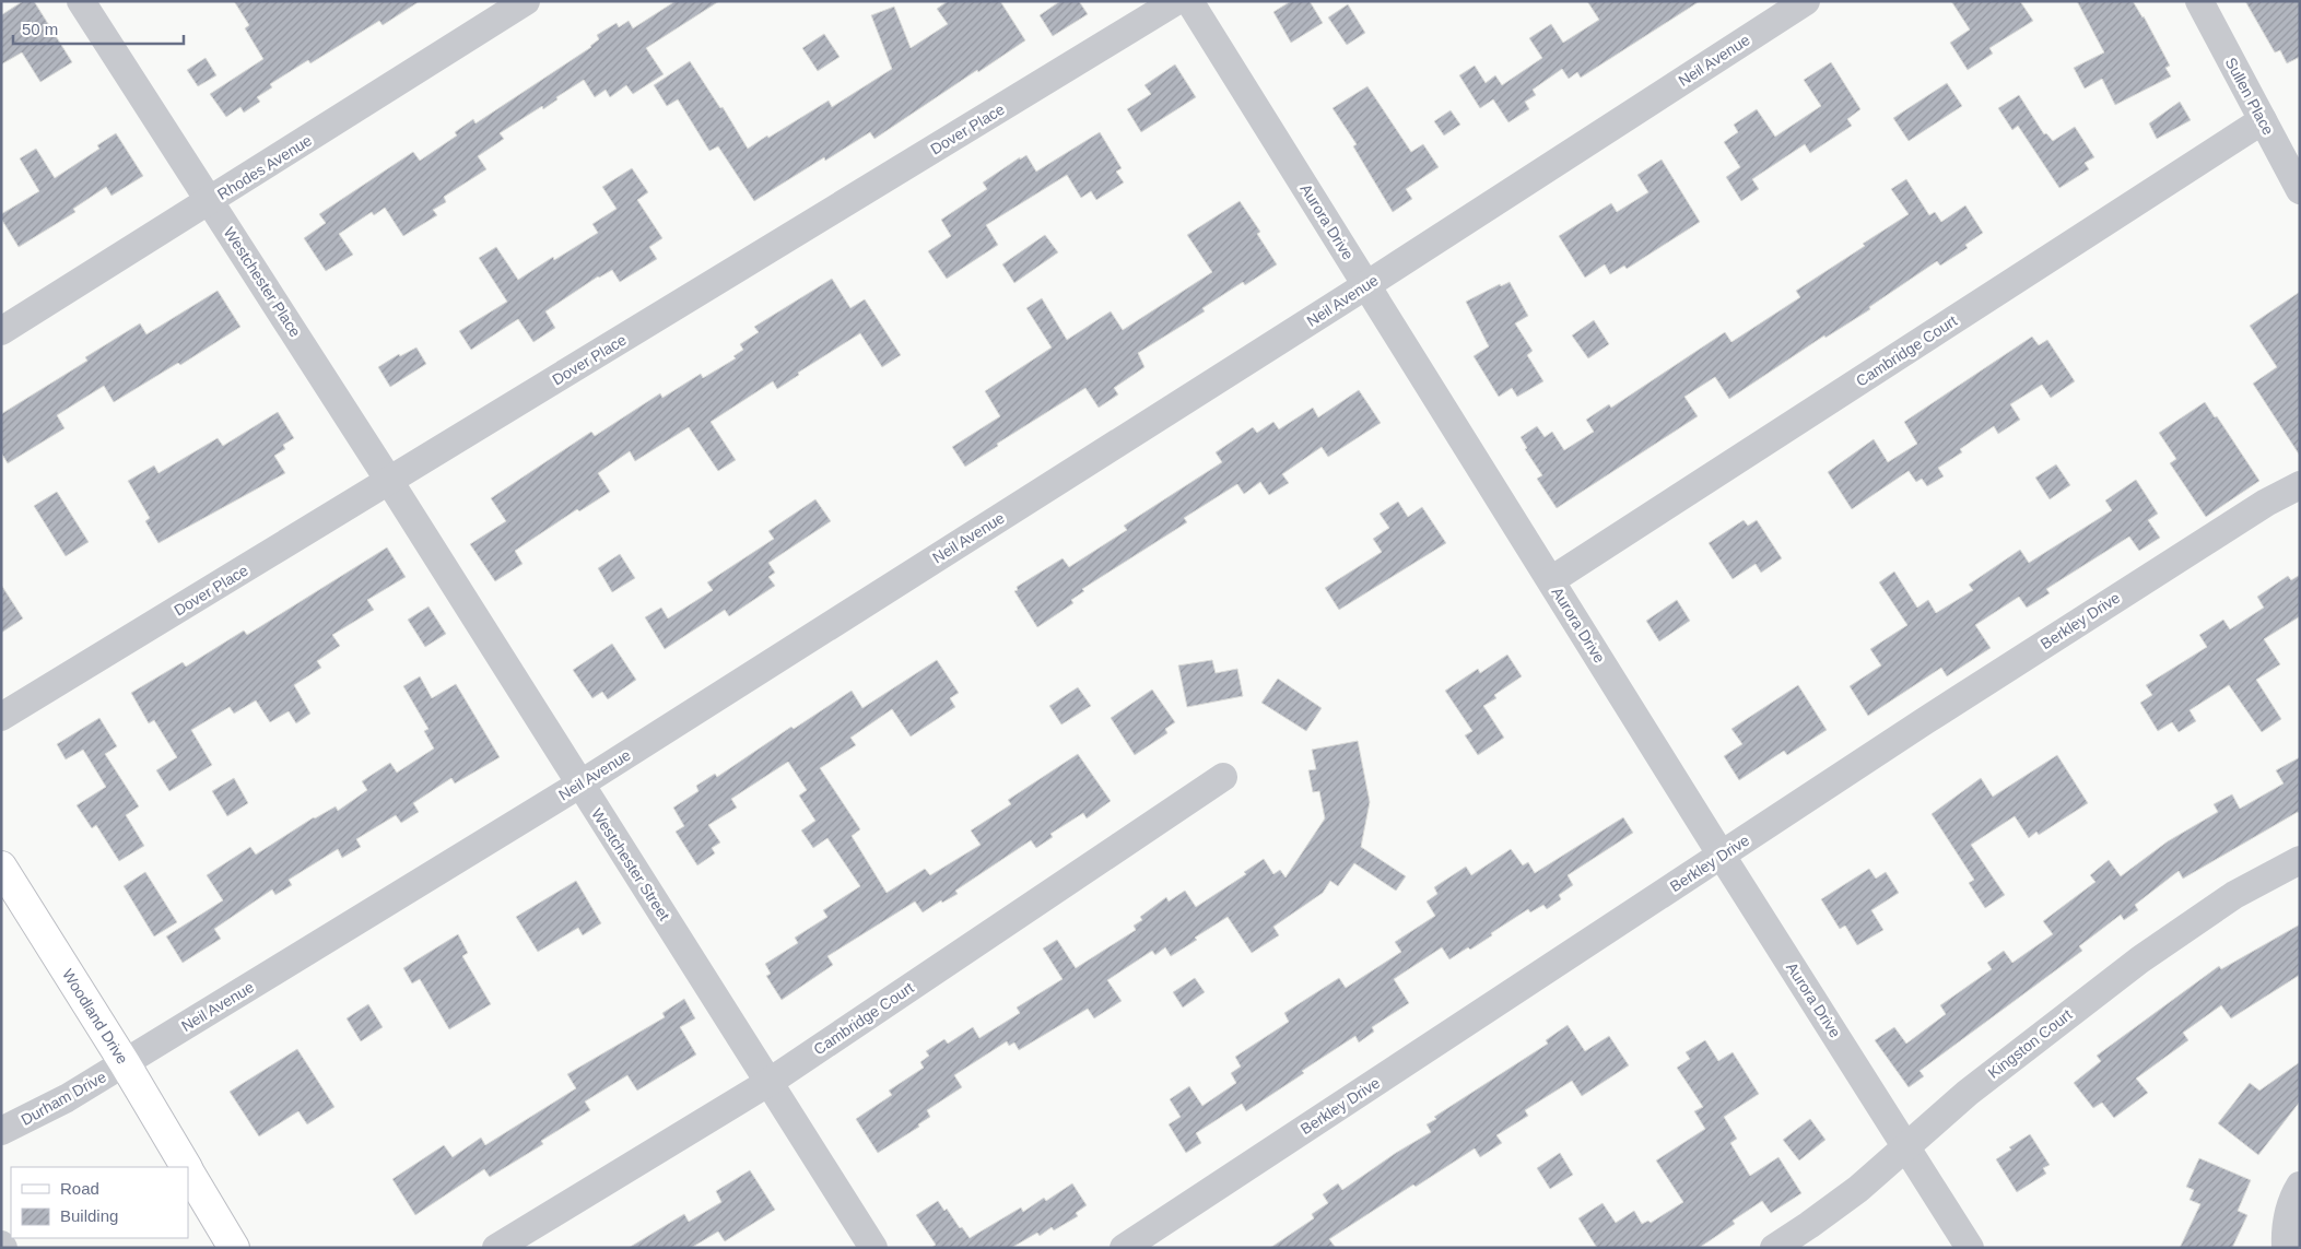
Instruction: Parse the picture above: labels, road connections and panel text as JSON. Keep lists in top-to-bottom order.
{
  "streets": {
    "main road": ["Woodland Drive"],
    "street": [
      "Neil Avenue",
      "Sullen Place",
      "Dover Place",
      "Rhodes Avenue",
      "Aurora Drive",
      "Westchester Place",
      "Cambridge Court",
      "Berkley Drive",
      "Westchester Street",
      "Kingston Court",
      "Durham Drive"
    ]
  },
  "crossings": [
    ["Neil Avenue", "Aurora Drive"],
    ["Neil Avenue", "Westchester Street"],
    ["Neil Avenue", "Woodland Drive"],
    ["Neil Avenue", "Durham Drive"],
    ["Sullen Place", "Cambridge Court"],
    ["Dover Place", "Westchester Place"],
    ["Dover Place", "Westchester Street"],
    ["Rhodes Avenue", "Westchester Place"],
    ["Aurora Drive", "Cambridge Court"],
    ["Aurora Drive", "Berkley Drive"],
    ["Aurora Drive", "Kingston Court"],
    ["Westchester Place", "Westchester Street"],
    ["Cambridge Court", "Westchester Street"],
    ["Woodland Drive", "Durham Drive"]
  ],
  "legend": ["Road", "Building"],
  "scale_bar": "50 m"
}
